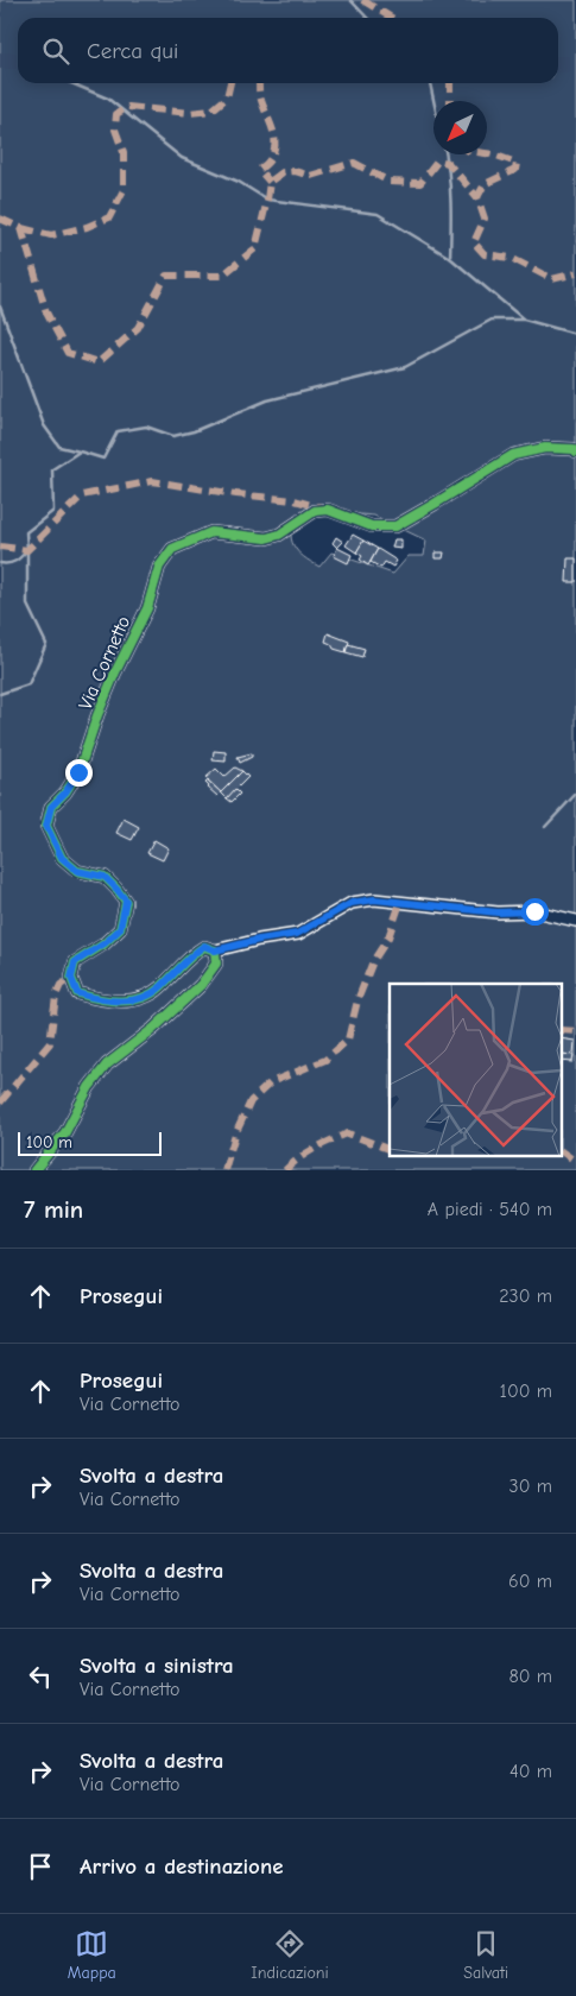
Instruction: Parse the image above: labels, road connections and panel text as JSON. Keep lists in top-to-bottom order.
{
  "streets": {
    "street": ["Via Cornetto"]
  },
  "scale_bar": "100 m",
  "north": "bottom left",
  "page": {
    "search": "Cerca qui",
    "scale": "100 m",
    "heading": ["7 min", "A piedi · 540 m"],
    "list": [
      ["Prosegui", "230 m"],
      ["Prosegui", "Via Cornetto", "100 m"],
      ["Svolta a destra", "Via Cornetto", "30 m"],
      ["Svolta a destra", "Via Cornetto", "60 m"],
      ["Svolta a sinistra", "Via Cornetto", "80 m"],
      ["Svolta a destra", "Via Cornetto", "40 m"],
      "Arrivo a destinazione"
    ],
    "nav": ["Mappa", "Indicazioni", "Salvati"]
  }
}
